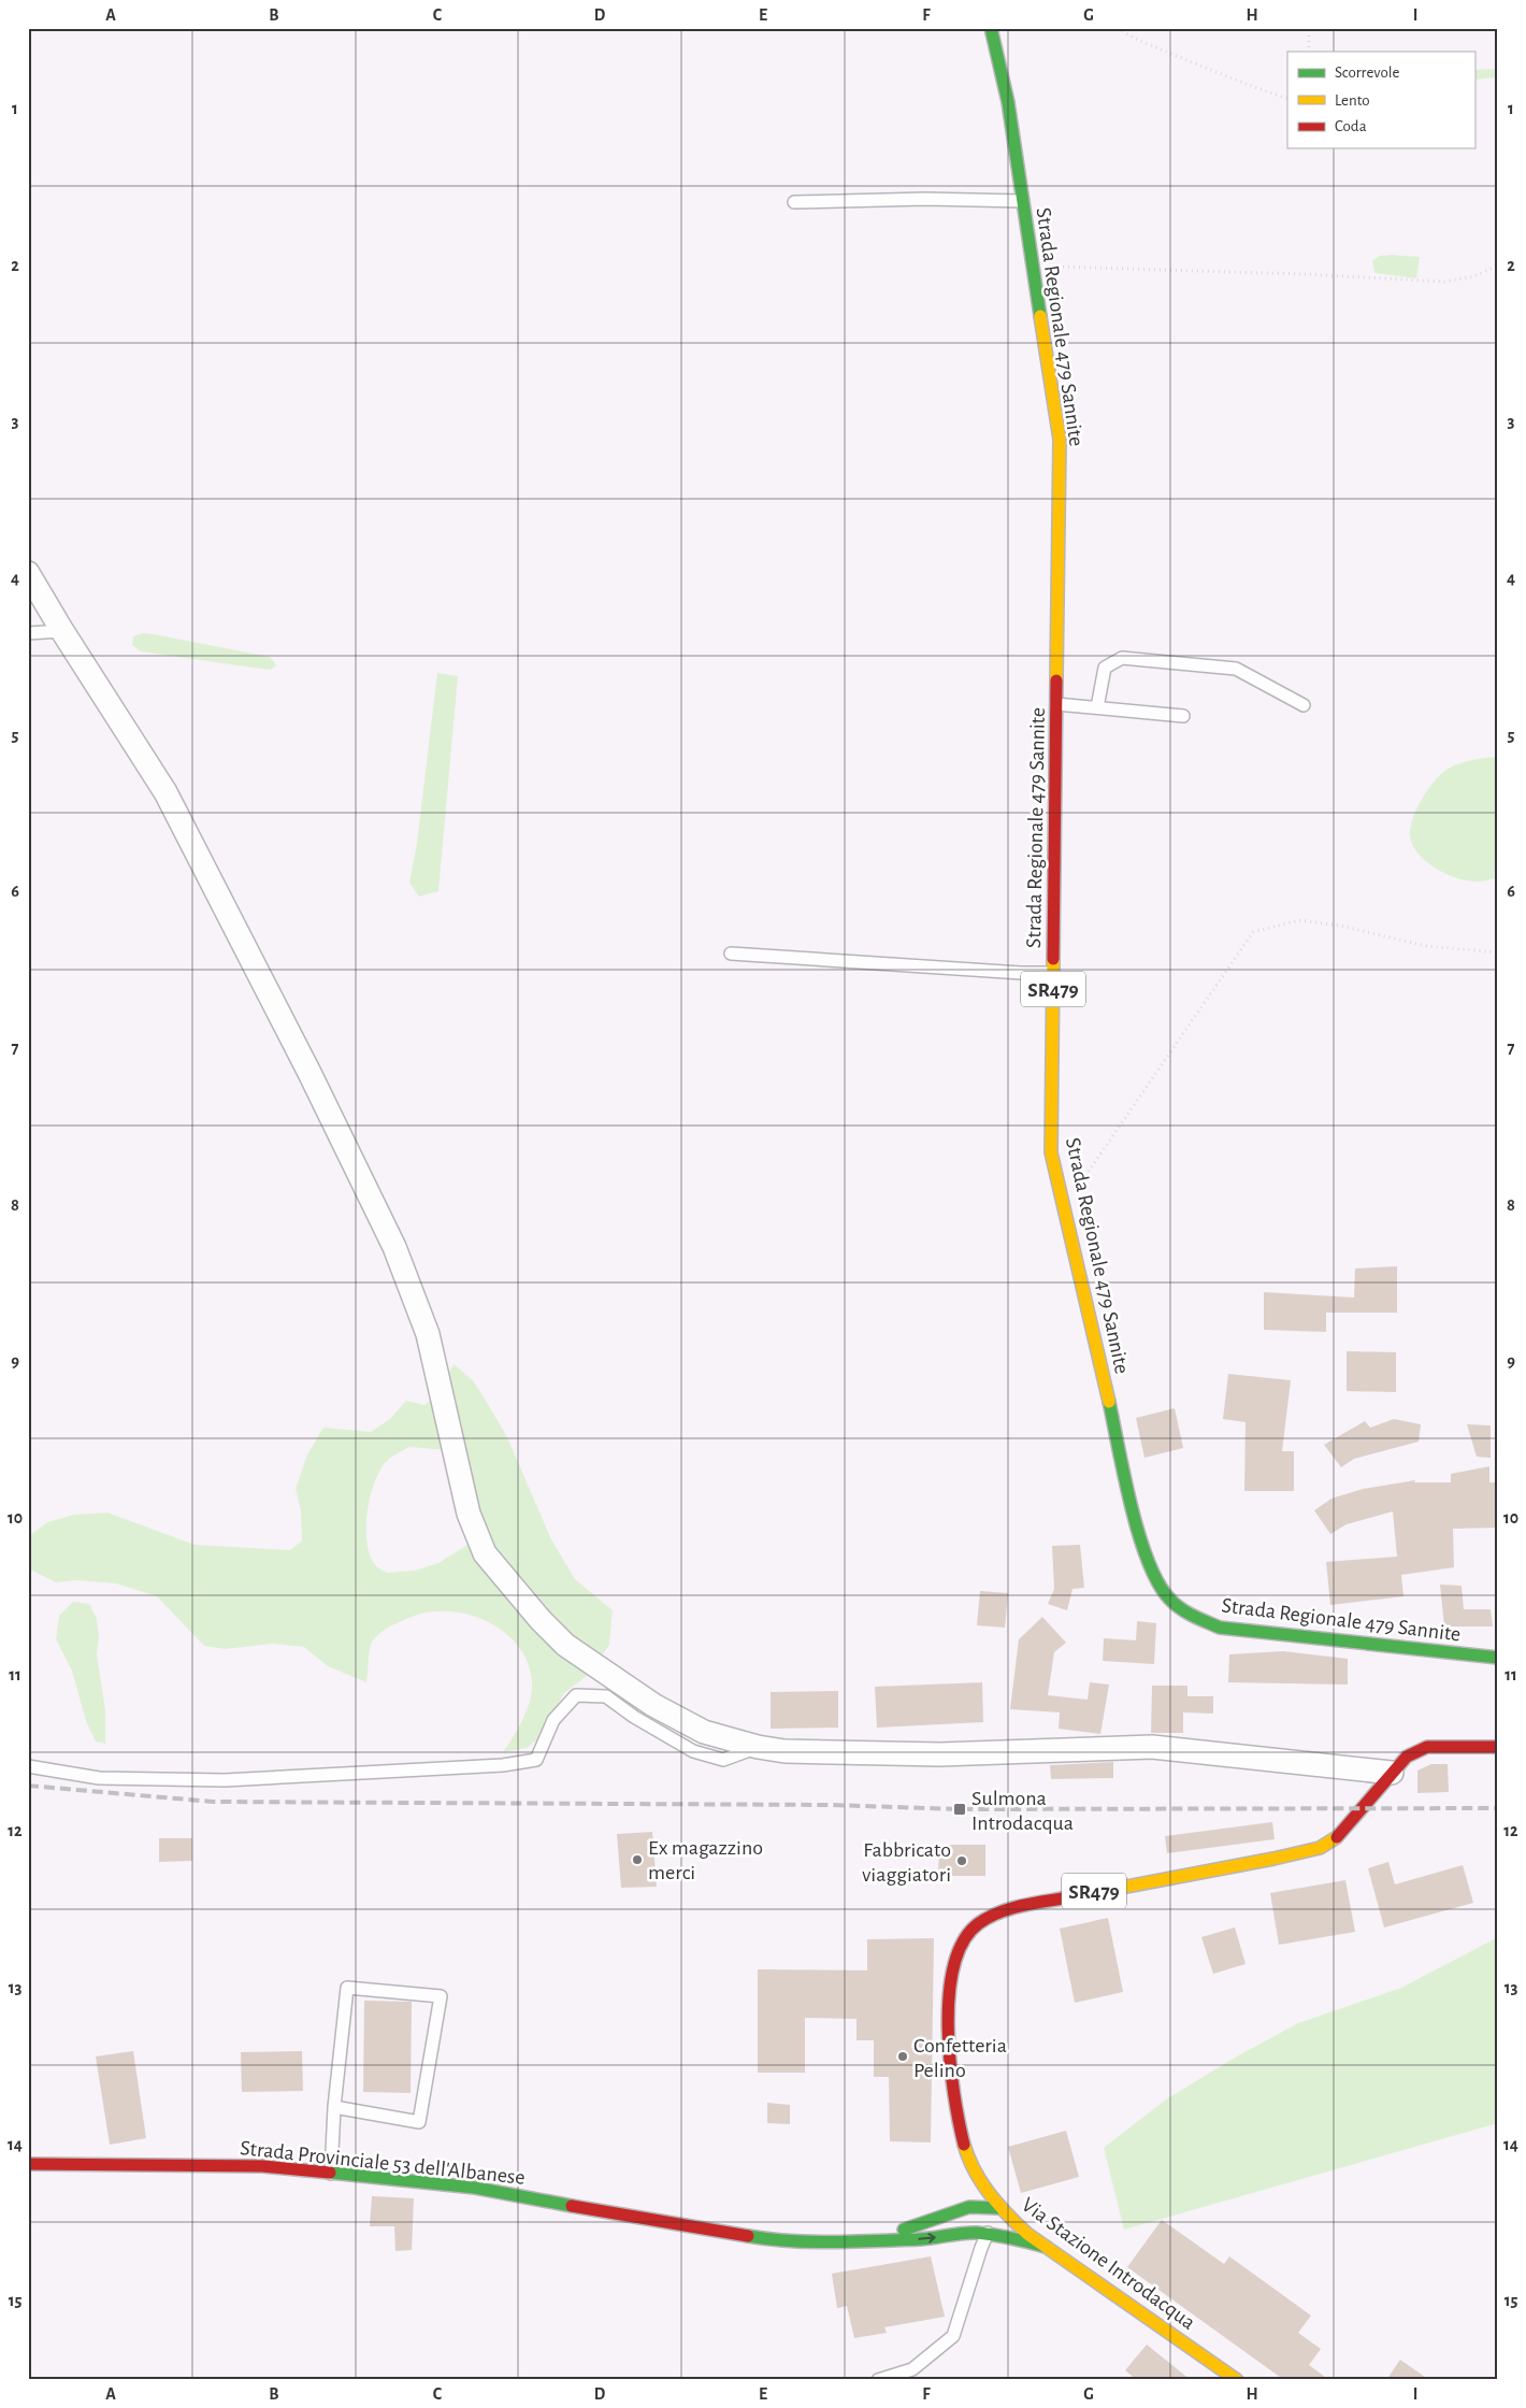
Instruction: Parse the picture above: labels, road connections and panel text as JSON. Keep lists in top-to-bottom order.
{
  "streets": {
    "main road": [
      "Strada Regionale 479 Sannite",
      "SR479",
      "Strada Provinciale 53 dell'Albanese",
      "Via Stazione Introdacqua"
    ]
  },
  "crossings": [
    ["SR479", "Via Stazione Introdacqua"],
    ["Strada Provinciale 53 dell'Albanese", "Via Stazione Introdacqua"]
  ],
  "places": {
    "transit": ["Sulmona Introdacqua"],
    "other": ["Ex magazzino merci", "Fabbricato viaggiatori", "Confetteria Pelino"]
  },
  "legend": ["Scorrevole", "Lento", "Coda"],
  "grid": {
    "columns": [
      "A",
      "B",
      "C",
      "D",
      "E",
      "F",
      "G",
      "H",
      "I"
    ],
    "rows": [
      "1",
      "2",
      "3",
      "4",
      "5",
      "6",
      "7",
      "8",
      "9",
      "10",
      "11",
      "12",
      "13",
      "14",
      "15"
    ]
  }
}
